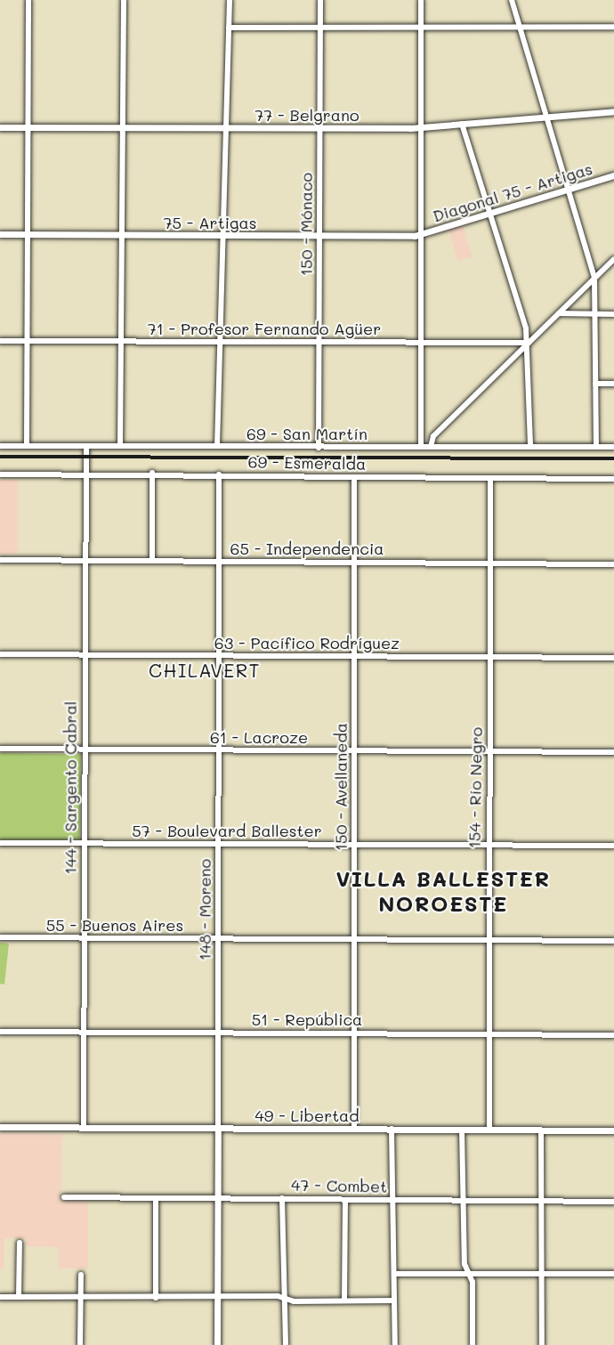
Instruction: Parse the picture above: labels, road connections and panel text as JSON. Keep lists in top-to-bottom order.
{
  "streets": {
    "street": [
      "77 - Belgrano",
      "Diagonal 75 - Artigas",
      "75 - Artigas",
      "150 - Mónaco",
      "71 - Profesor Fernando Agüer",
      "69 - San Martín",
      "69 - Esmeralda",
      "65 - Independencia",
      "63 - Pacífico Rodríguez",
      "61 - Lacroze",
      "150 - Avellaneda",
      "144 - Sargento Cabral",
      "154 - Río Negro",
      "57 - Boulevard Ballester",
      "148 - Moreno",
      "55 - Buenos Aires",
      "51 - República",
      "49 - Libertad",
      "47 - Combet"
    ]
  },
  "crossings": [
    ["77 - Belgrano", "150 - Mónaco"],
    ["Diagonal 75 - Artigas", "75 - Artigas"],
    ["75 - Artigas", "150 - Mónaco"],
    ["150 - Mónaco", "71 - Profesor Fernando Agüer"],
    ["150 - Mónaco", "69 - San Martín"],
    ["69 - San Martín", "144 - Sargento Cabral"],
    ["69 - Esmeralda", "150 - Avellaneda"],
    ["69 - Esmeralda", "144 - Sargento Cabral"],
    ["69 - Esmeralda", "154 - Río Negro"],
    ["69 - Esmeralda", "148 - Moreno"],
    ["65 - Independencia", "150 - Avellaneda"],
    ["65 - Independencia", "144 - Sargento Cabral"],
    ["65 - Independencia", "154 - Río Negro"],
    ["65 - Independencia", "148 - Moreno"],
    ["63 - Pacífico Rodríguez", "150 - Avellaneda"],
    ["63 - Pacífico Rodríguez", "144 - Sargento Cabral"],
    ["63 - Pacífico Rodríguez", "154 - Río Negro"],
    ["63 - Pacífico Rodríguez", "148 - Moreno"],
    ["61 - Lacroze", "150 - Avellaneda"],
    ["61 - Lacroze", "144 - Sargento Cabral"],
    ["61 - Lacroze", "154 - Río Negro"],
    ["61 - Lacroze", "148 - Moreno"],
    ["150 - Avellaneda", "57 - Boulevard Ballester"],
    ["150 - Avellaneda", "55 - Buenos Aires"],
    ["150 - Avellaneda", "51 - República"],
    ["150 - Avellaneda", "49 - Libertad"],
    ["144 - Sargento Cabral", "57 - Boulevard Ballester"],
    ["144 - Sargento Cabral", "55 - Buenos Aires"],
    ["144 - Sargento Cabral", "51 - República"],
    ["144 - Sargento Cabral", "49 - Libertad"],
    ["154 - Río Negro", "57 - Boulevard Ballester"],
    ["154 - Río Negro", "55 - Buenos Aires"],
    ["154 - Río Negro", "51 - República"],
    ["154 - Río Negro", "49 - Libertad"],
    ["57 - Boulevard Ballester", "148 - Moreno"],
    ["148 - Moreno", "55 - Buenos Aires"],
    ["148 - Moreno", "51 - República"],
    ["148 - Moreno", "49 - Libertad"],
    ["148 - Moreno", "47 - Combet"]
  ],
  "districts": ["CHILAVERT", "VILLA BALLESTER NOROESTE"]
}
